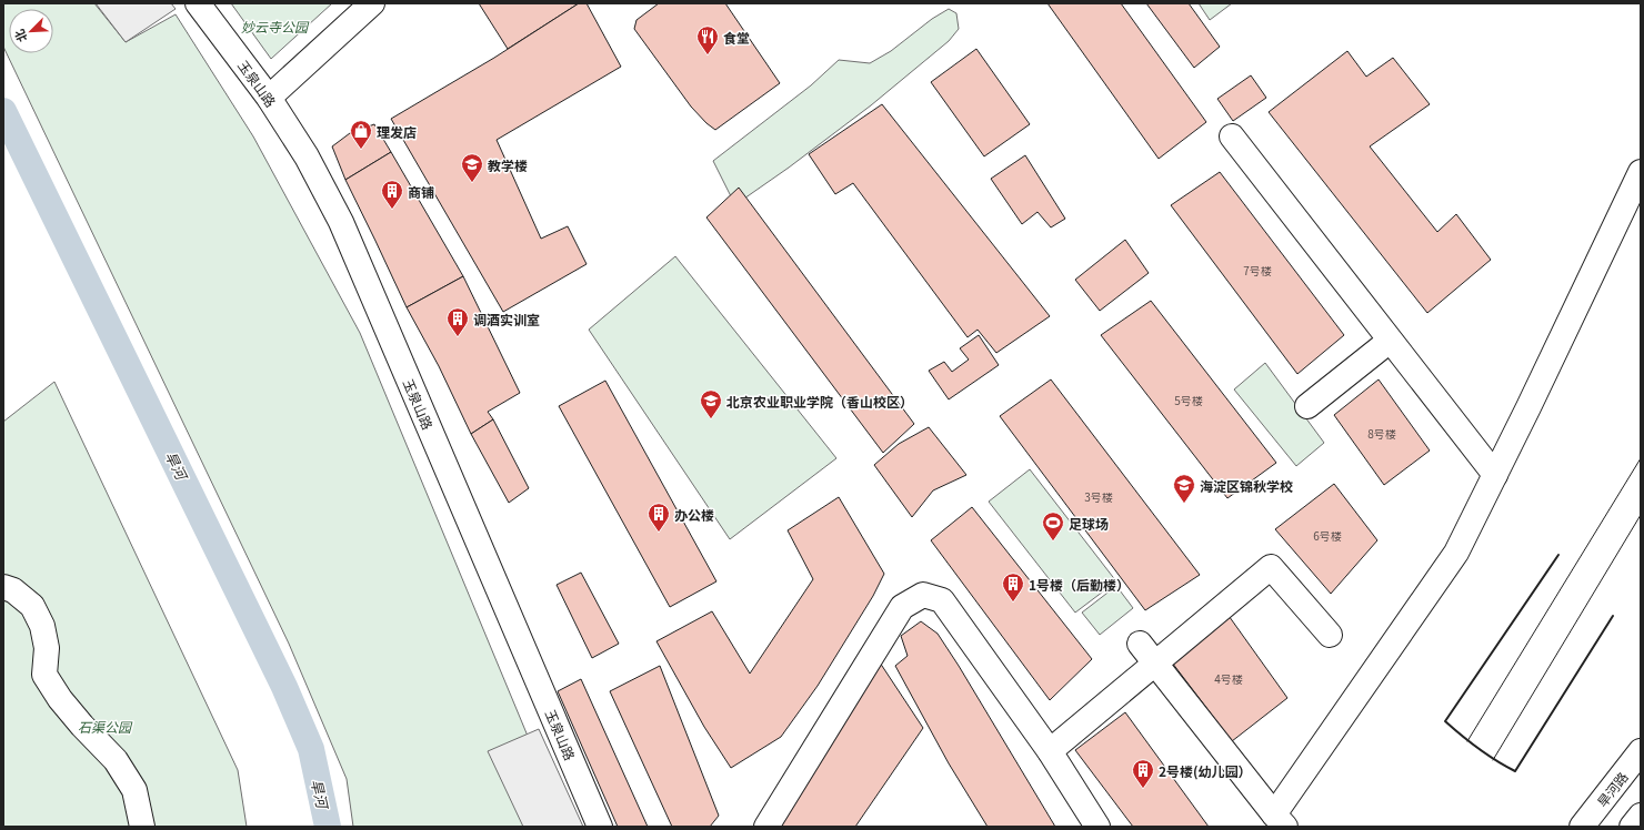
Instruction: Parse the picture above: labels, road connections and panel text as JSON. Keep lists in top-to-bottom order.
{
  "streets": {
    "street": ["玉泉山路", "旱河路"]
  },
  "water": ["旱河"],
  "parks": ["妙云寺公园", "石渠公园"],
  "places": {
    "restaurant": ["食堂"],
    "shop": ["理发店"],
    "school or university": ["教学楼", "北京农业职业学院（香山校区）", "海淀区锦秋学校"],
    "building": [
      "商铺",
      "调酒实训室",
      "办公楼",
      "1号楼（后勤楼）",
      "2号楼(幼儿园）"
    ],
    "sports": ["足球场"]
  },
  "house_numbers": [
    "7号楼",
    "5号楼",
    "8号楼",
    "3号楼",
    "6号楼",
    "4号楼"
  ],
  "north": "bottom left"
}
